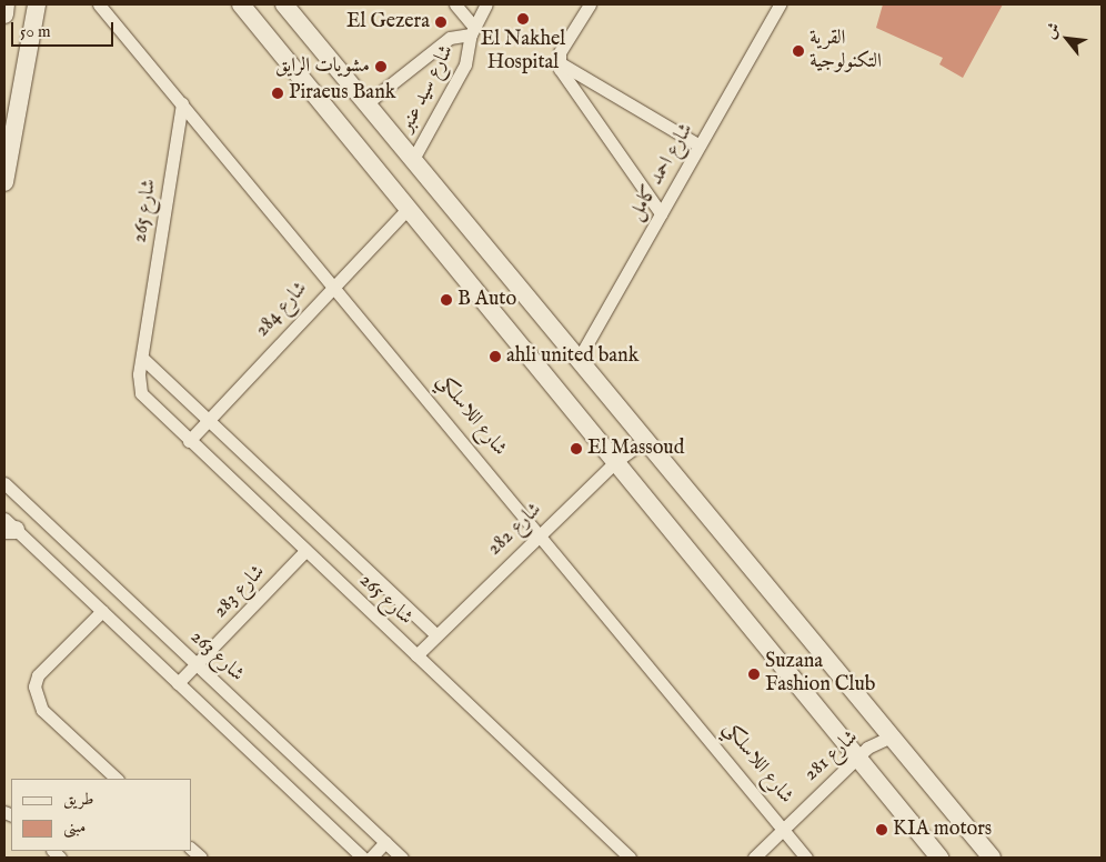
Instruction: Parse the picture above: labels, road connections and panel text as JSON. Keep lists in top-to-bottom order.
{
  "streets": {
    "street": [
      "شارع سيد عنبر",
      "شارع احمد كامل",
      "شارع 265",
      "شارع 284",
      "شارع اللاسلكي",
      "شارع 282",
      "شارع 283",
      "شارع 263",
      "شارع 281"
    ]
  },
  "crossings": [
    ["شارع 265", "شارع 284"],
    ["شارع 265", "شارع اللاسلكي"],
    ["شارع 265", "شارع 282"],
    ["شارع 265", "شارع 283"],
    ["شارع 284", "شارع اللاسلكي"],
    ["شارع اللاسلكي", "شارع 282"],
    ["شارع اللاسلكي", "شارع 281"],
    ["شارع 283", "شارع 263"]
  ],
  "places": [
    "El Nakhel Hospital",
    "El Gezera",
    "القرية التكنولوجية",
    "مشويات الرايق",
    "Piraeus Bank",
    "B Auto",
    "ahli united bank",
    "El Massoud",
    "Suzana Fashion Club",
    "KIA motors"
  ],
  "legend": ["طريق", "مبنى"],
  "scale_bar": "50 m",
  "north": "top left"
}
